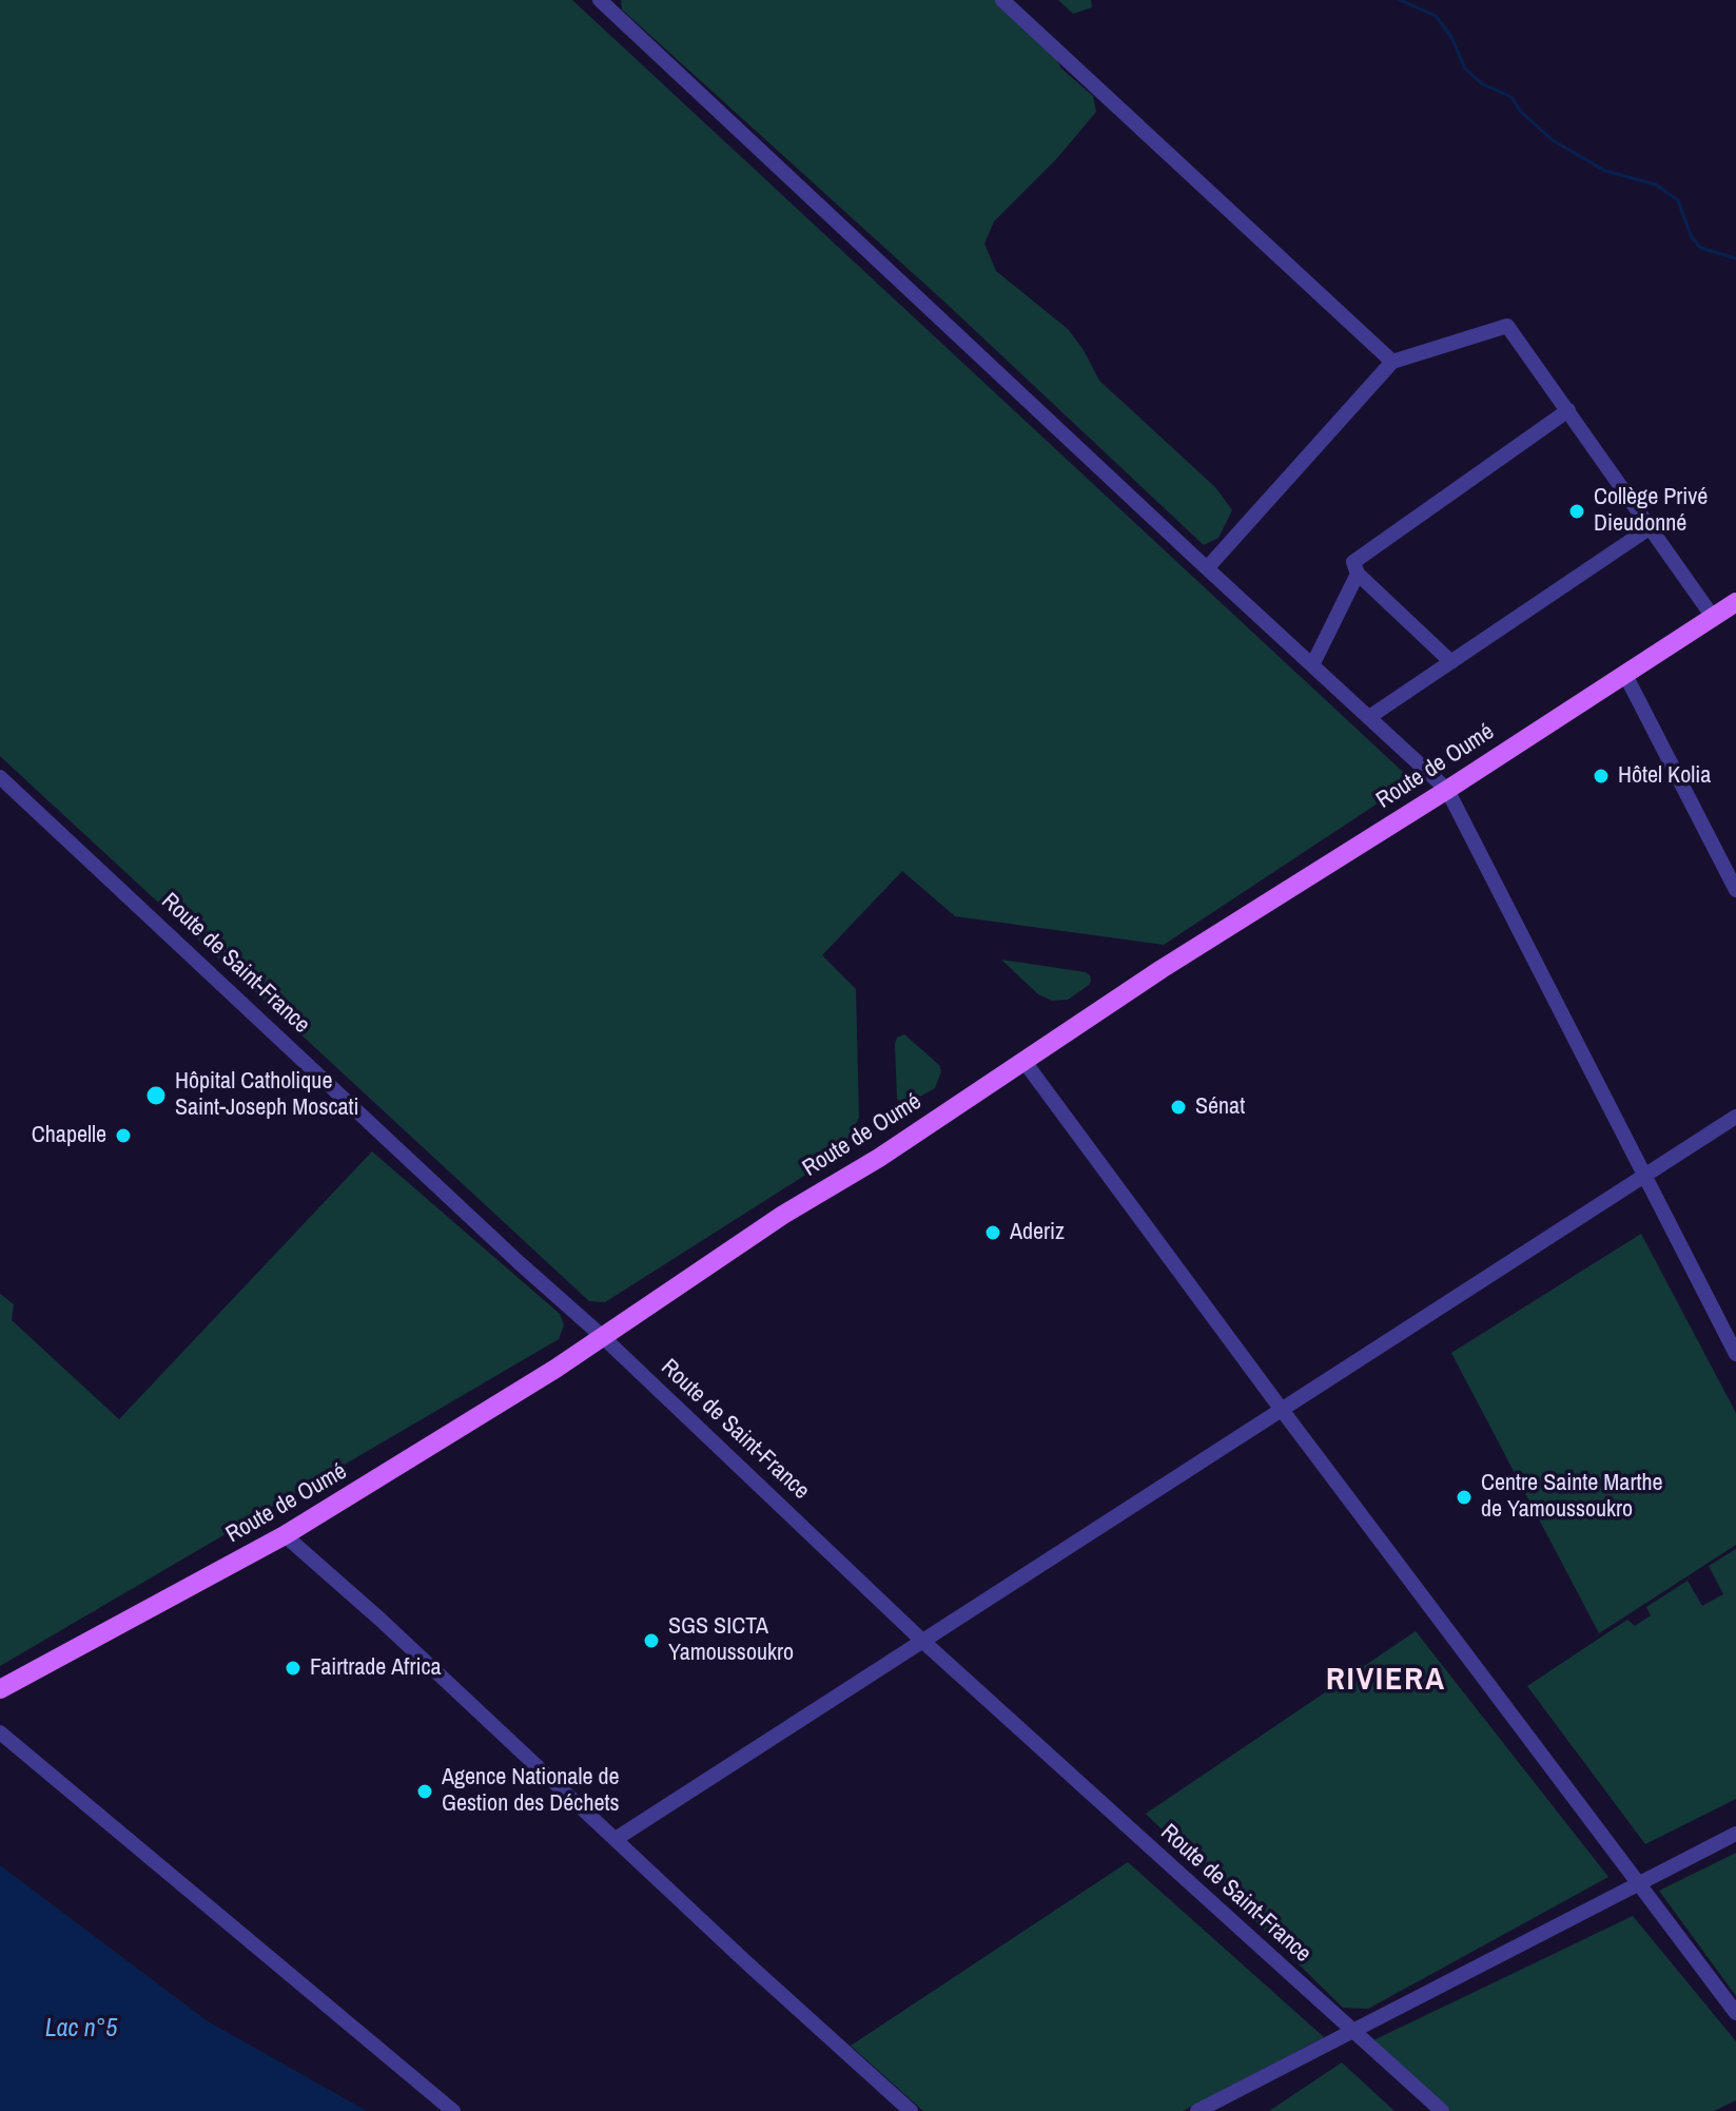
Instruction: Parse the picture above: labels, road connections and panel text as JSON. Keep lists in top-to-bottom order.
{
  "streets": {
    "main road": ["Route de Oumé"],
    "street": ["Route de Saint-France"]
  },
  "crossings": [
    ["Route de Oumé", "Route de Saint-France"]
  ],
  "districts": ["RIVIERA"],
  "water": ["Lac n°5"],
  "places": [
    "Collège Privé Dieudonné",
    "Hôtel Kolia",
    "Hôpital Catholique Saint-Joseph Moscati",
    "Sénat",
    "Chapelle",
    "Aderiz",
    "Centre Sainte Marthe de Yamoussoukro",
    "SGS SICTA Yamoussoukro",
    "Fairtrade Africa",
    "Agence Nationale de Gestion des Déchets"
  ]
}
